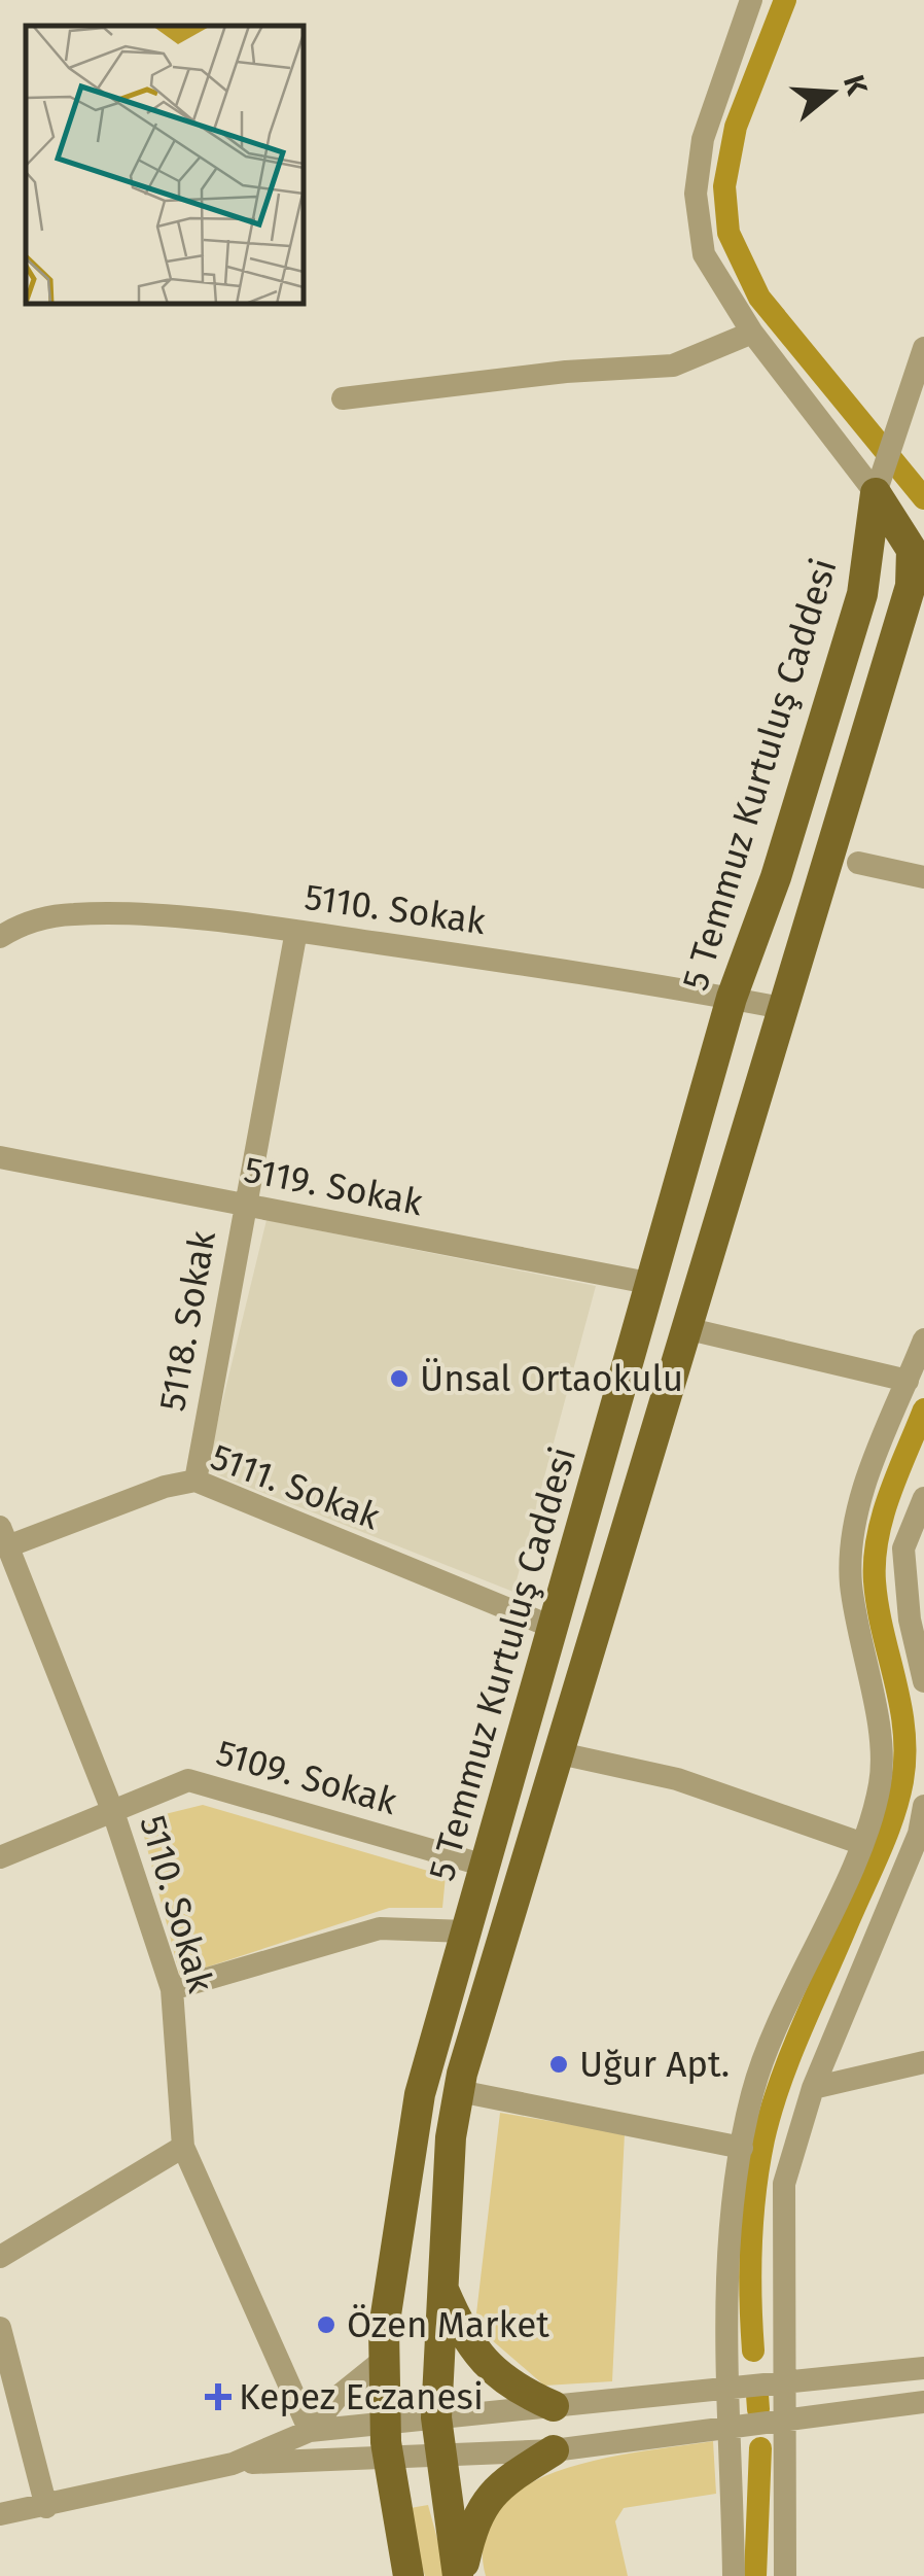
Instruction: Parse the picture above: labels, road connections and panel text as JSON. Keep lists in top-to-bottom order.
{
  "streets": {
    "main road": ["5 Temmuz Kurtuluş Caddesi"],
    "street": [
      "5110. Sokak",
      "5119. Sokak",
      "5118. Sokak",
      "5111. Sokak",
      "5109. Sokak"
    ]
  },
  "crossings": [
    ["5 Temmuz Kurtuluş Caddesi", "5110. Sokak"],
    ["5 Temmuz Kurtuluş Caddesi", "5119. Sokak"],
    ["5 Temmuz Kurtuluş Caddesi", "5111. Sokak"],
    ["5 Temmuz Kurtuluş Caddesi", "5109. Sokak"],
    ["5110. Sokak", "5118. Sokak"],
    ["5110. Sokak", "5111. Sokak"],
    ["5110. Sokak", "5109. Sokak"],
    ["5119. Sokak", "5118. Sokak"],
    ["5118. Sokak", "5111. Sokak"]
  ],
  "places": {
    "other": ["Ünsal Ortaokulu", "Uğur Apt.", "Özen Market"],
    "health": ["Kepez Eczanesi"]
  },
  "north": "right"
}
